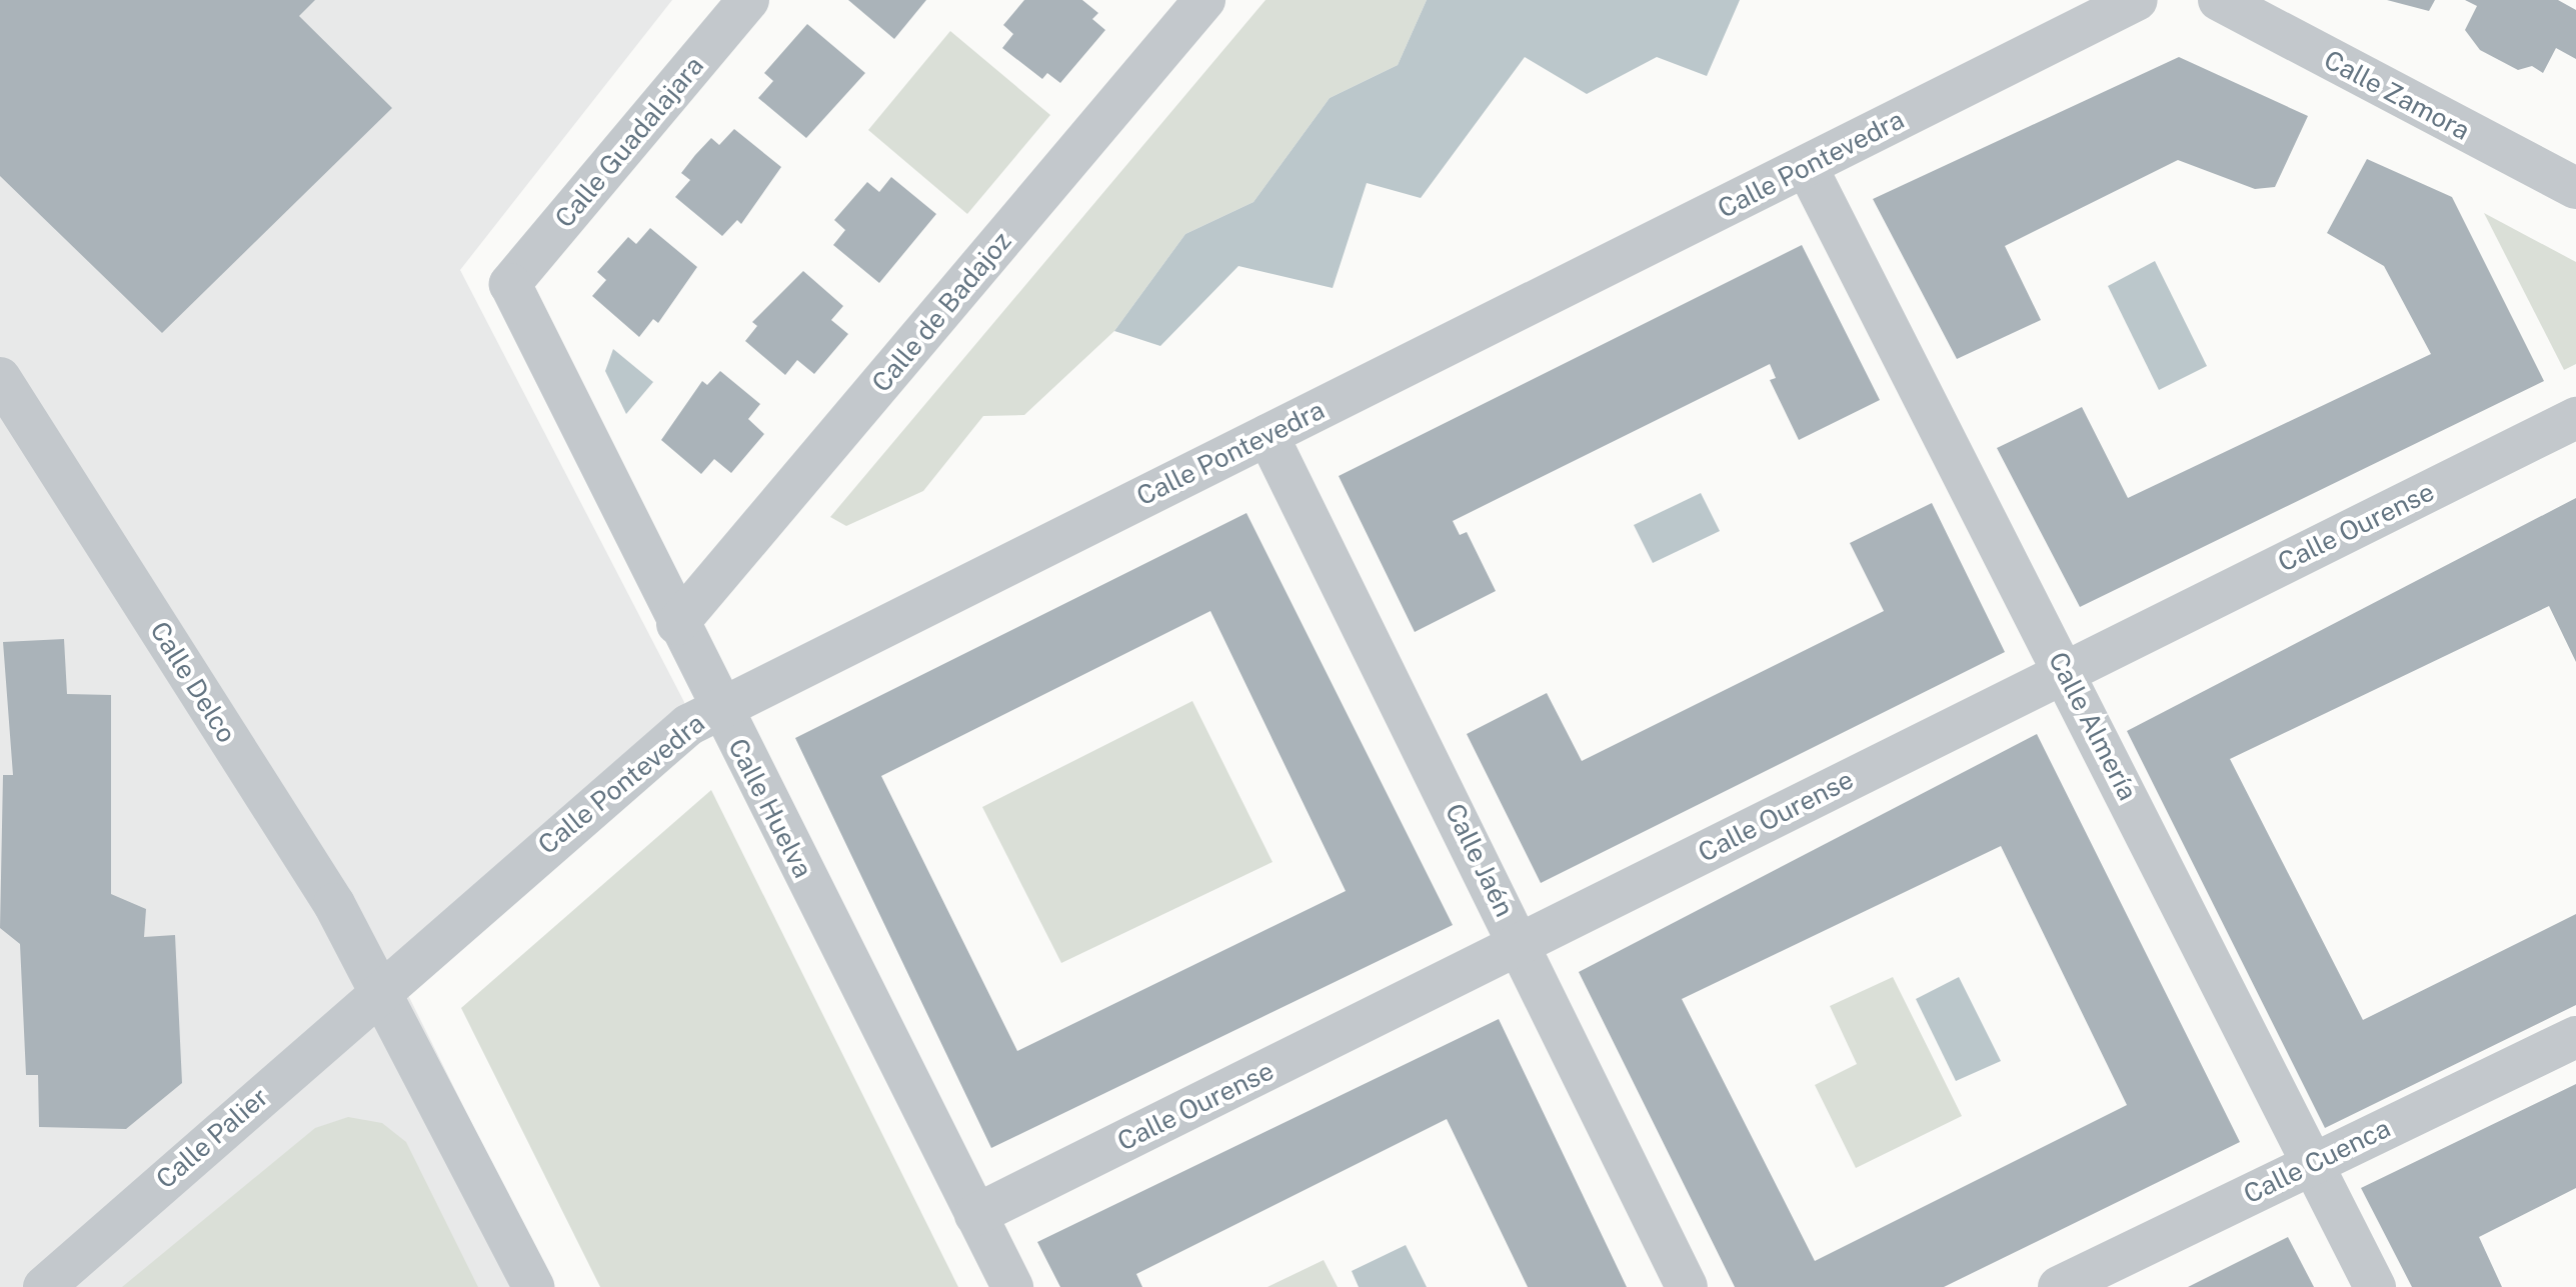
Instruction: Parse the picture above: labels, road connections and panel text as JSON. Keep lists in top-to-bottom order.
{
  "streets": {
    "street": [
      "Calle Zamora",
      "Calle Guadalajara",
      "Calle Pontevedra",
      "Calle de Badajoz",
      "Calle Ourense",
      "Calle Delco",
      "Calle Almería",
      "Calle Huelva",
      "Calle Jaén",
      "Calle Palier",
      "Calle Cuenca"
    ]
  },
  "crossings": [
    ["Calle Guadalajara", "Calle Huelva"],
    ["Calle Pontevedra", "Calle Delco"],
    ["Calle Pontevedra", "Calle Almería"],
    ["Calle Pontevedra", "Calle Huelva"],
    ["Calle Pontevedra", "Calle Jaén"],
    ["Calle Pontevedra", "Calle Palier"],
    ["Calle de Badajoz", "Calle Huelva"],
    ["Calle Ourense", "Calle Almería"],
    ["Calle Ourense", "Calle Huelva"],
    ["Calle Ourense", "Calle Jaén"],
    ["Calle Delco", "Calle Palier"],
    ["Calle Almería", "Calle Cuenca"]
  ]
}
